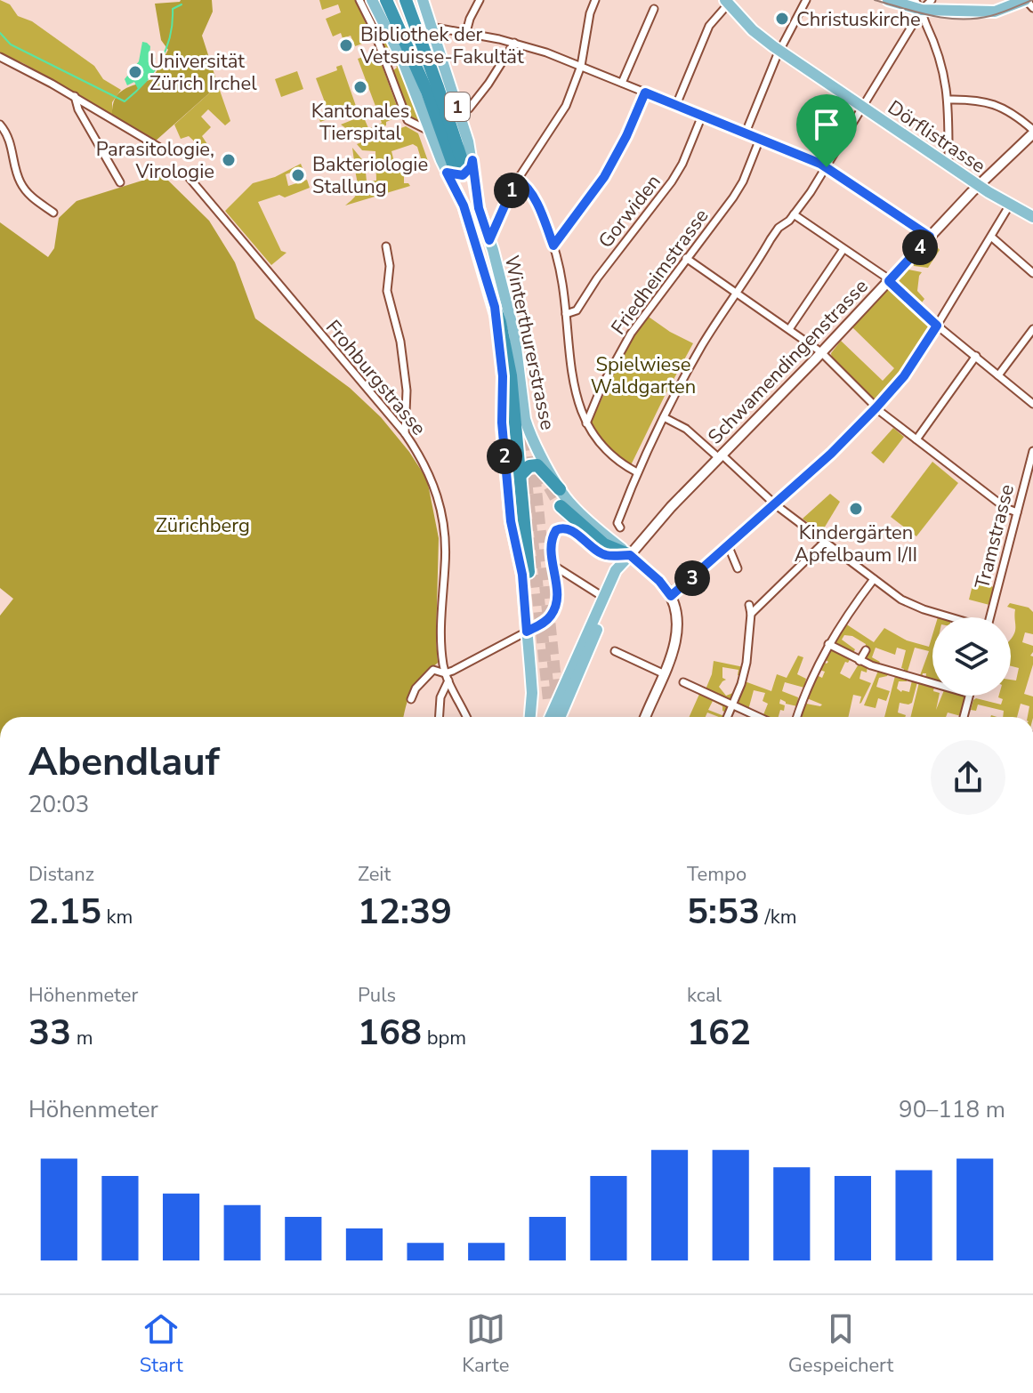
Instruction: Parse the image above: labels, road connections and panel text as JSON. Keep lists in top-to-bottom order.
{
  "streets": {
    "main road": [
      "1",
      "Dörflistrasse",
      "Winterthurerstrasse",
      "Schwamendingenstrasse"
    ],
    "street": [
      "Gorwiden",
      "Friedheimstrasse",
      "Frohburgstrasse",
      "Tramstrasse"
    ]
  },
  "crossings": [
    ["1", "Winterthurerstrasse"],
    ["1", "Schwamendingenstrasse"],
    ["Dörflistrasse", "Schwamendingenstrasse"]
  ],
  "parks": ["Spielwiese Waldgarten", "Zürichberg"],
  "places": [
    "Christuskirche",
    "Bibliothek der Vetsuisse-Fakultät",
    "Universität Zürich Irchel",
    "Kantonales Tierspital",
    "Parasitologie, Virologie",
    "Bakteriologie Stallung",
    "Kindergärten Apfelbaum I/II"
  ],
  "page": {
    "pins": [
      "1",
      "4",
      "2",
      "3"
    ],
    "heading": ["Abendlauf", "20:03"],
    "stats": [
      ["Distanz", "2.15 km"],
      ["Zeit", "12:39"],
      ["Tempo", "5:53 /km"],
      ["Höhenmeter", "33 m"],
      ["Puls", "168 bpm"],
      ["kcal", "162"]
    ],
    "chart": ["Höhenmeter", "90–118 m"],
    "tabs": ["Start", "Karte", "Gespeichert"]
  }
}
